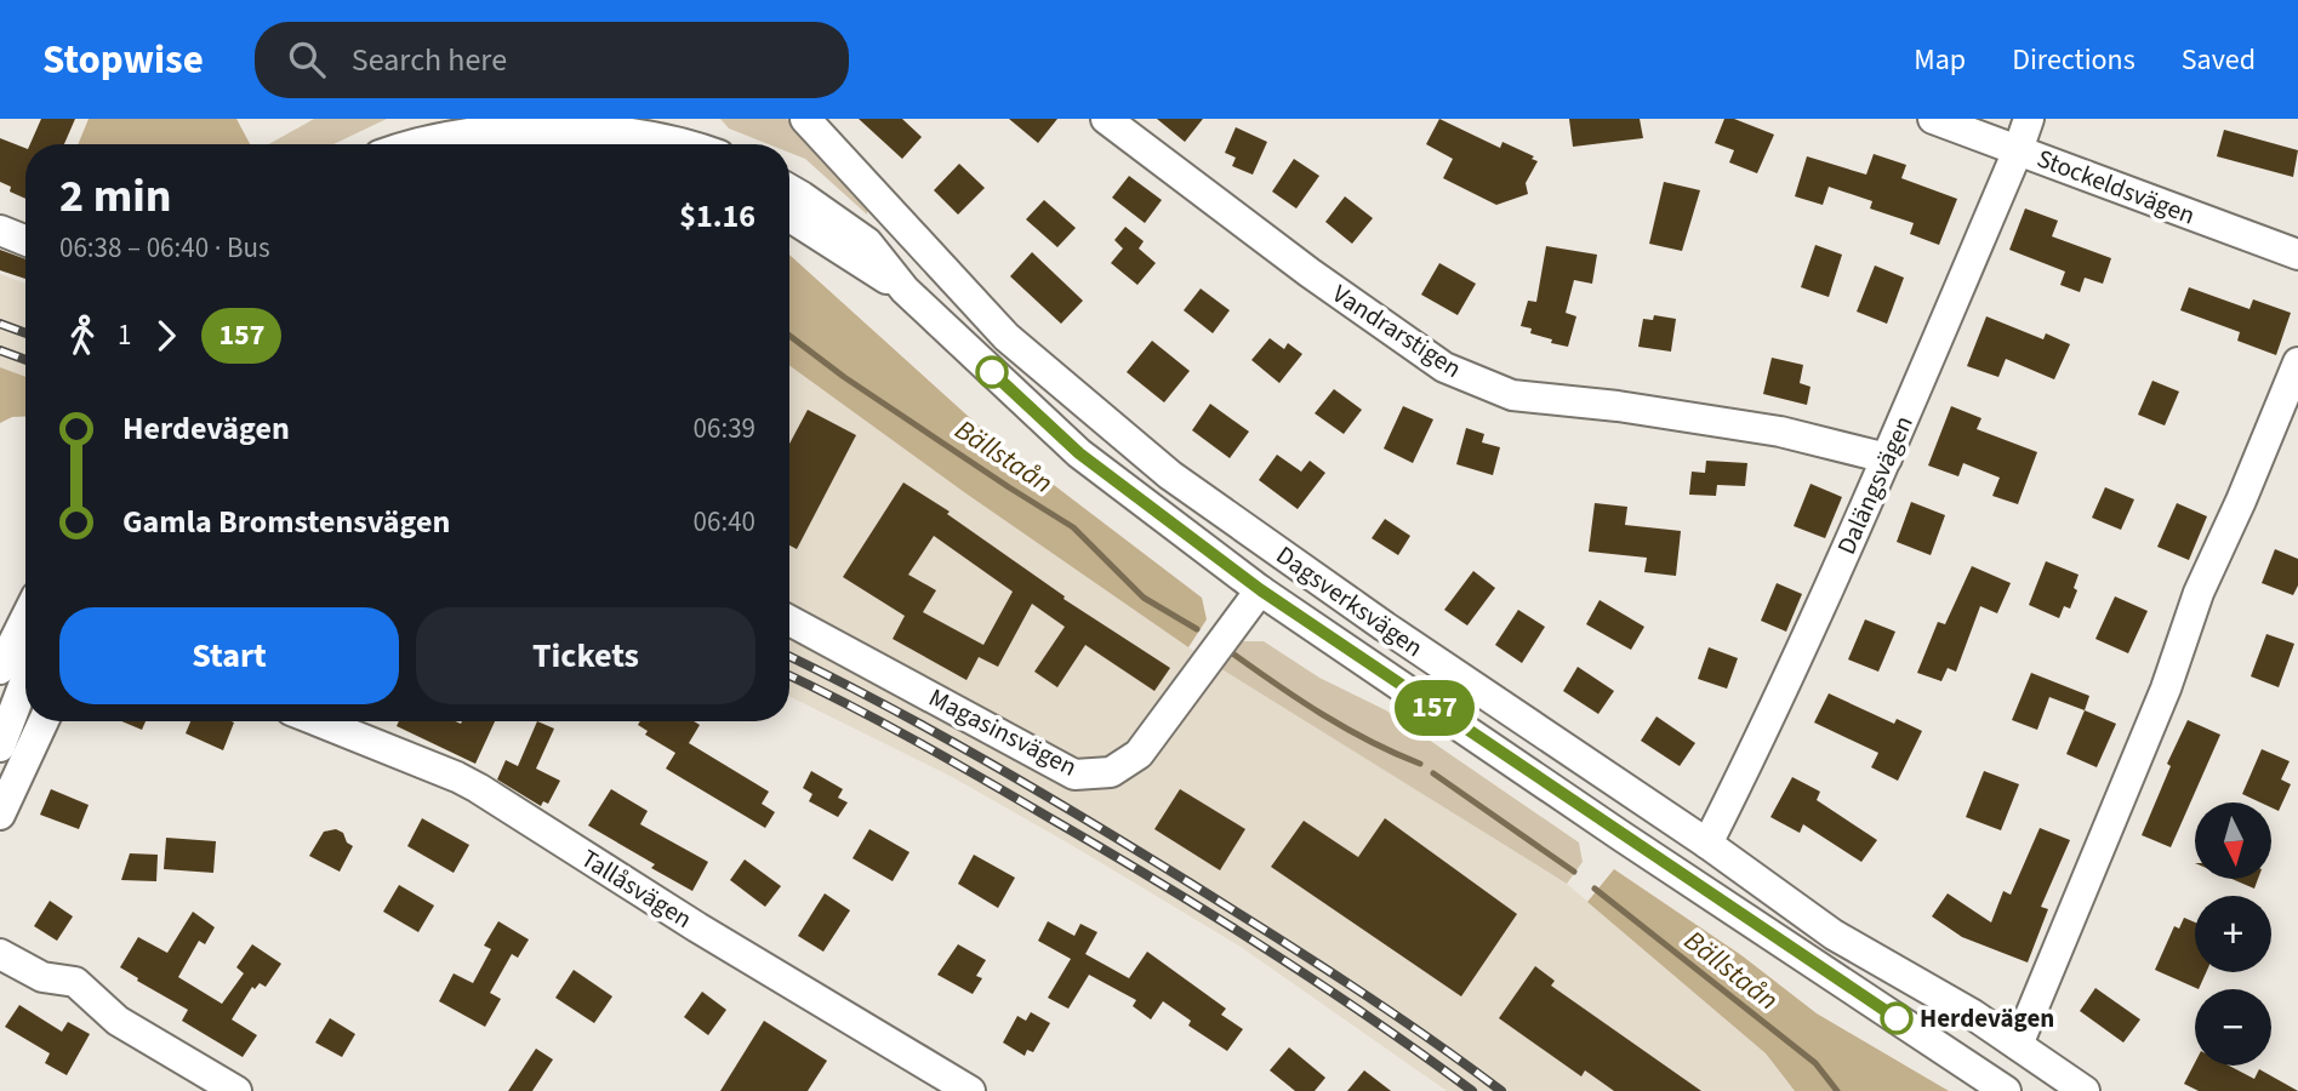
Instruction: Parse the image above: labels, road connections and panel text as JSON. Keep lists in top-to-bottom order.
{
  "streets": {
    "street": [
      "Stockeldsvägen",
      "Vandrarstigen",
      "Dalängsvägen",
      "Dagsverksvägen",
      "Magasinsvägen",
      "Tallåsvägen"
    ]
  },
  "crossings": [
    ["Stockeldsvägen", "Dalängsvägen"],
    ["Vandrarstigen", "Dalängsvägen"],
    ["Dalängsvägen", "Dagsverksvägen"]
  ],
  "water": ["Bällstaån"],
  "places": ["Herdevägen"],
  "lines": ["bus line 157"],
  "north": "bottom",
  "page": {
    "header": "Stopwise",
    "search": "Search here",
    "nav": ["Map", "Directions", "Saved"],
    "on_map": "157",
    "heading": ["2 min", "06:38 – 06:40 · Bus", "$1.16"],
    "legs": ["1", "157"],
    "list": [
      {
        "name": "Herdevägen",
        "value": "06:39"
      },
      {
        "name": "Gamla Bromstensvägen",
        "value": "06:40"
      }
    ],
    "buttons": ["Start", "Tickets"],
    "map_buttons": ["+", "−"]
  }
}
